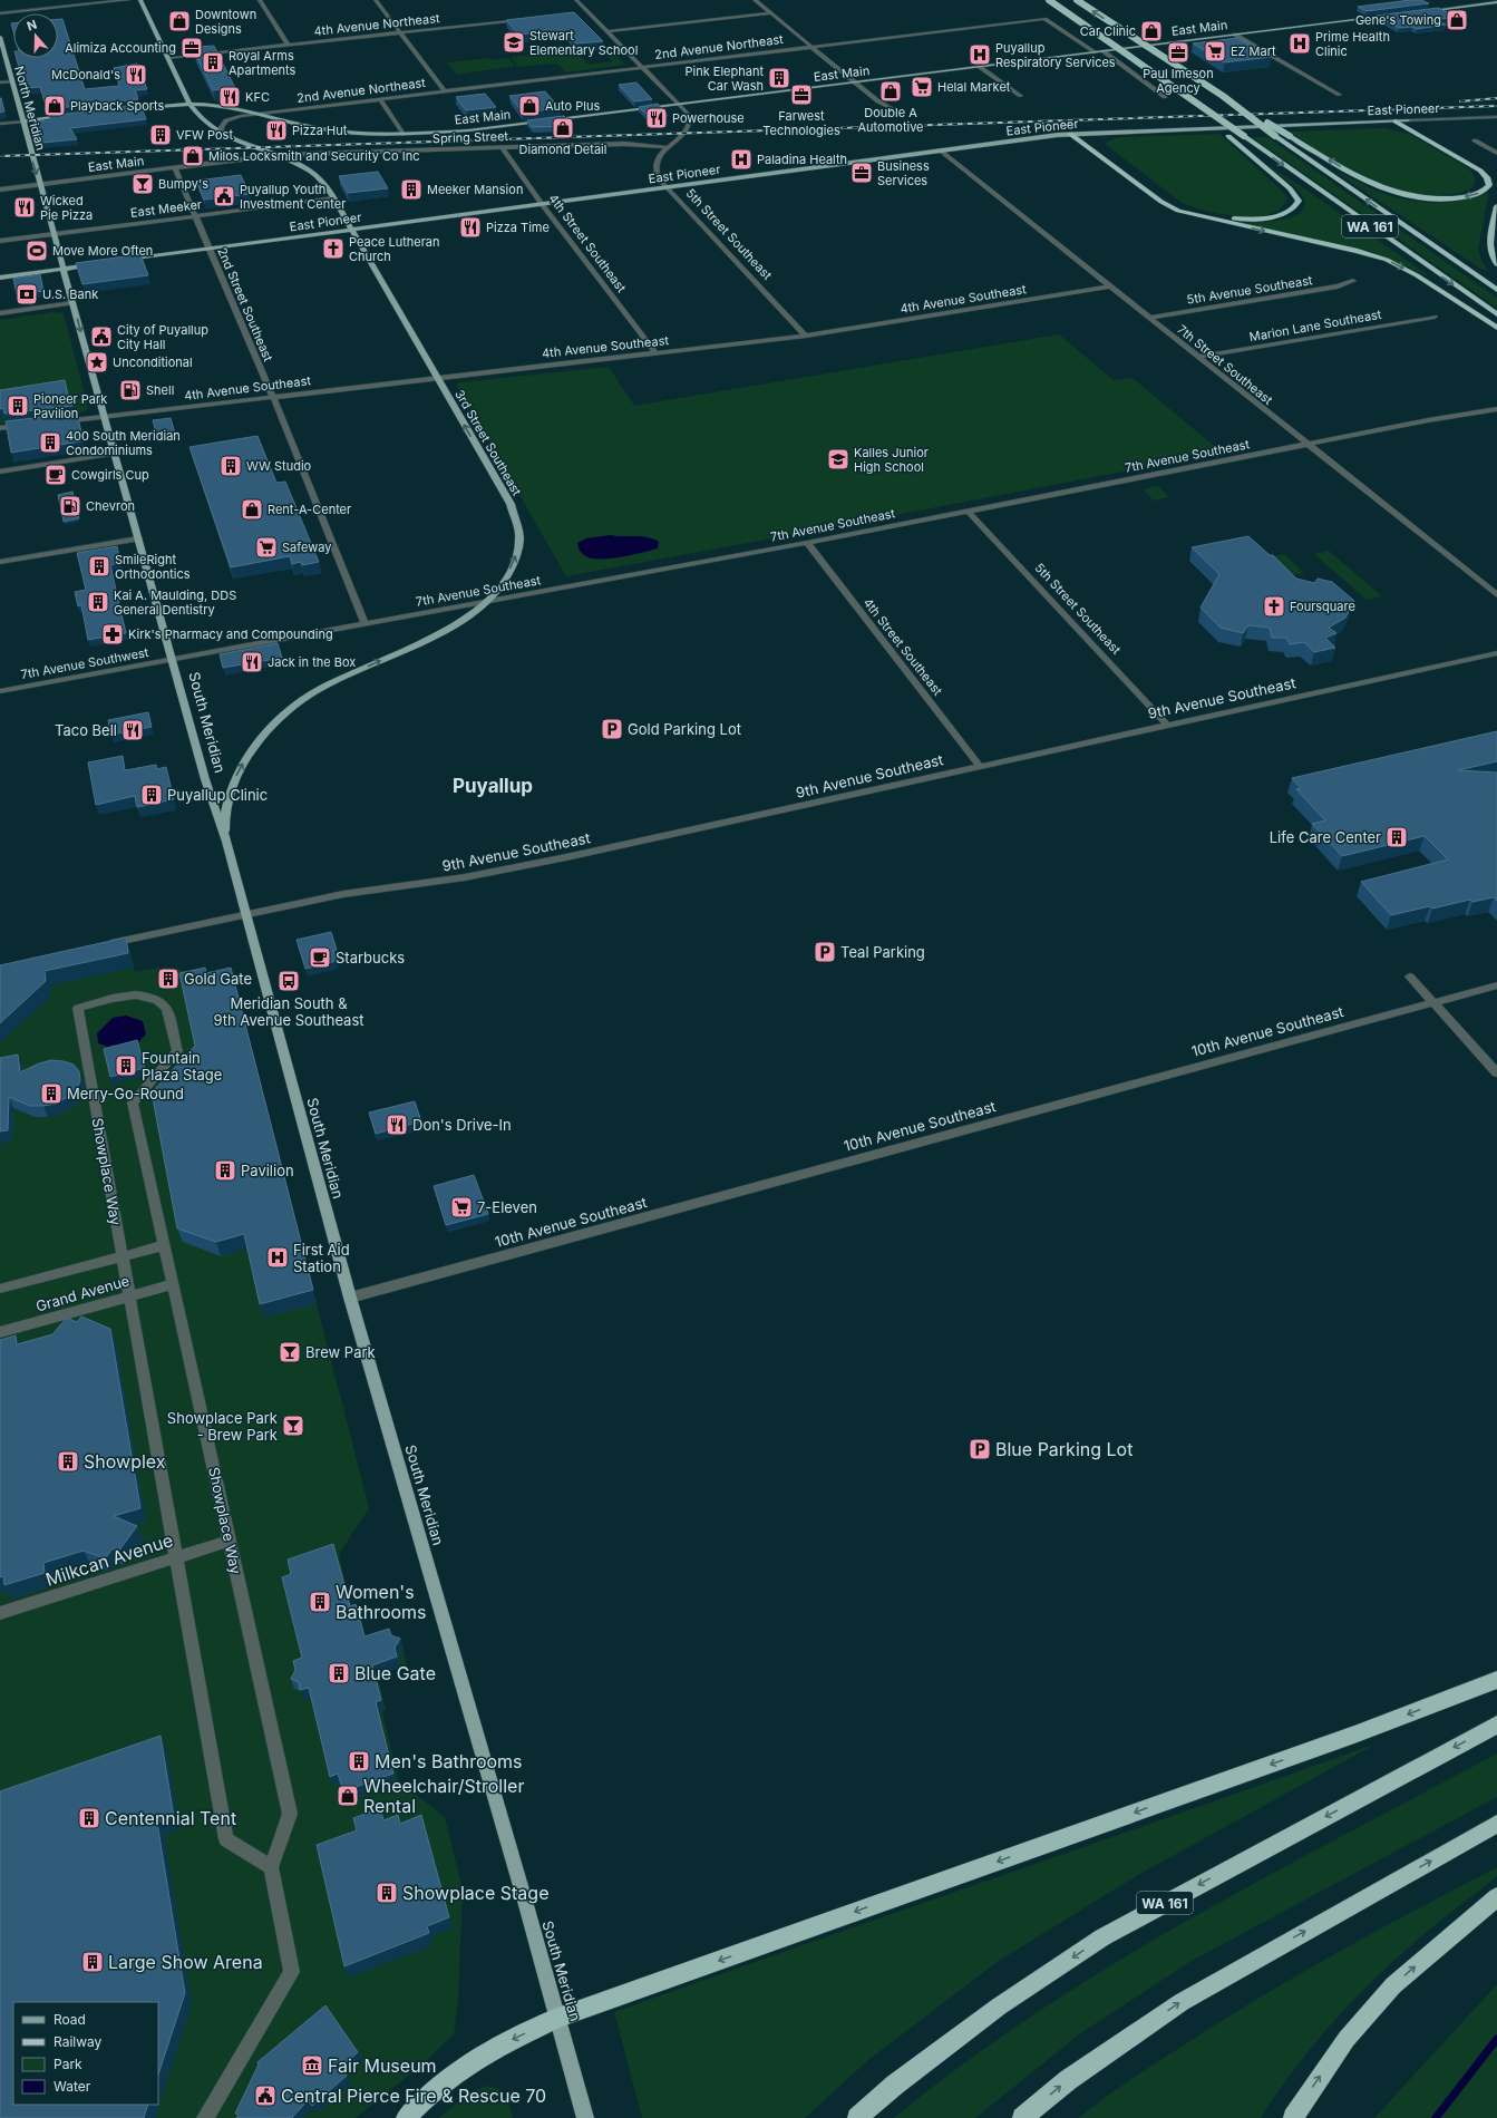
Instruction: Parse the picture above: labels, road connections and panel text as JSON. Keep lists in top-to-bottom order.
{
  "streets": {
    "highway": ["WA 161"],
    "main road": [
      "East Main",
      "North Meridian",
      "East Pioneer",
      "3rd Street Southeast",
      "South Meridian"
    ],
    "street": [
      "4th Avenue Northeast",
      "2nd Avenue Northeast",
      "Spring Street",
      "East Meeker",
      "5th Street Southeast",
      "4th Street Southeast",
      "5th Avenue Southeast",
      "4th Avenue Southeast",
      "2nd Street Southeast",
      "Marion Lane Southeast",
      "7th Street Southeast",
      "7th Avenue Southeast",
      "7th Avenue Southwest",
      "9th Avenue Southeast",
      "10th Avenue Southeast",
      "Showplace Way",
      "Grand Avenue",
      "Milkcan Avenue"
    ]
  },
  "crossings": [
    ["4th Avenue Northeast", "3rd Street Southeast"],
    ["East Main", "2nd Avenue Northeast"],
    ["East Main", "North Meridian"],
    ["East Main", "Spring Street"],
    ["East Main", "5th Street Southeast"],
    ["East Main", "2nd Street Southeast"],
    ["East Main", "3rd Street Southeast"],
    ["East Main", "South Meridian"],
    ["2nd Avenue Northeast", "3rd Street Southeast"],
    ["North Meridian", "South Meridian"],
    ["East Pioneer", "5th Street Southeast"],
    ["East Pioneer", "4th Street Southeast"],
    ["East Pioneer", "2nd Street Southeast"],
    ["East Pioneer", "7th Street Southeast"],
    ["East Pioneer", "3rd Street Southeast"],
    ["Spring Street", "5th Street Southeast"],
    ["Spring Street", "4th Street Southeast"],
    ["Spring Street", "3rd Street Southeast"],
    ["East Meeker", "2nd Street Southeast"],
    ["East Meeker", "3rd Street Southeast"],
    ["East Meeker", "South Meridian"],
    ["5th Street Southeast", "4th Avenue Southeast"],
    ["5th Street Southeast", "7th Avenue Southeast"],
    ["5th Street Southeast", "9th Avenue Southeast"],
    ["4th Street Southeast", "4th Avenue Southeast"],
    ["4th Street Southeast", "7th Avenue Southeast"],
    ["4th Street Southeast", "9th Avenue Southeast"],
    ["5th Avenue Southeast", "7th Street Southeast"],
    ["4th Avenue Southeast", "2nd Street Southeast"],
    ["4th Avenue Southeast", "7th Street Southeast"],
    ["4th Avenue Southeast", "3rd Street Southeast"],
    ["4th Avenue Southeast", "South Meridian"],
    ["2nd Street Southeast", "7th Avenue Southeast"],
    ["Marion Lane Southeast", "7th Street Southeast"],
    ["7th Street Southeast", "7th Avenue Southeast"],
    ["3rd Street Southeast", "7th Avenue Southeast"],
    ["3rd Street Southeast", "South Meridian"],
    ["7th Avenue Southeast", "7th Avenue Southwest"],
    ["7th Avenue Southeast", "South Meridian"],
    ["7th Avenue Southwest", "South Meridian"],
    ["9th Avenue Southeast", "South Meridian"],
    ["South Meridian", "10th Avenue Southeast"],
    ["Showplace Way", "Grand Avenue"],
    ["Showplace Way", "Milkcan Avenue"]
  ],
  "one_way": ["North Meridian", "3rd Street Southeast"],
  "districts": ["Puyallup"],
  "places": {
    "shop": [
      "Gene's Towing",
      "Downtown Designs",
      "Car Clinic",
      "Double A Automotive",
      "Playback Sports",
      "Auto Plus",
      "Diamond Detail",
      "Milos Locksmith and Security Co Inc",
      "Rent-A-Center",
      "Wheelchair/Stroller Rental"
    ],
    "school or university": ["Stewart Elementary School", "Kalles Junior High School"],
    "hospital": [
      "Prime Health Clinic",
      "Puyallup Respiratory Services",
      "Paladina Health",
      "First Aid Station"
    ],
    "office": [
      "Alimiza Accounting",
      "Paul Imeson Agency",
      "Farwest Technologies",
      "Business Services"
    ],
    "supermarket": [
      "EZ Mart",
      "Helal Market",
      "Safeway",
      "7-Eleven"
    ],
    "building": [
      "Royal Arms Apartments",
      "Pink Elephant Car Wash",
      "VFW Post",
      "Meeker Mansion",
      "Pioneer Park Pavilion",
      "400 South Meridian Condominiums",
      "WW Studio",
      "SmileRight Orthodontics",
      "Kai A. Maulding, DDS General Dentistry",
      "Puyallup Clinic",
      "Life Care Center",
      "Gold Gate",
      "Fountain Plaza Stage",
      "Merry-Go-Round",
      "Pavilion",
      "Showplex",
      "Women's Bathrooms",
      "Blue Gate",
      "Men's Bathrooms",
      "Centennial Tent",
      "Showplace Stage",
      "Large Show Arena"
    ],
    "restaurant": [
      "McDonald's",
      "KFC",
      "Powerhouse",
      "Pizza Hut",
      "Wicked Pie Pizza",
      "Pizza Time",
      "Jack in the Box",
      "Taco Bell",
      "Don's Drive-In"
    ],
    "bar": ["Bumpy's", "Brew Park", "Showplace Park - Brew Park"],
    "public building": ["Puyallup Youth Investment Center", "City of Puyallup City Hall", "Central Pierce Fire & Rescue 70"],
    "church": ["Peace Lutheran Church", "Foursquare"],
    "sports": ["Move More Often"],
    "bank": ["U.S. Bank"],
    "place": ["Unconditional"],
    "fuel station": ["Shell", "Chevron"],
    "cafe": ["Cowgirls Cup", "Starbucks"],
    "pharmacy": ["Kirk's Pharmacy and Compounding"],
    "parking": ["Gold Parking Lot", "Teal Parking", "Blue Parking Lot"],
    "bus stop": ["Meridian South & 9th Avenue Southeast"],
    "museum": ["Fair Museum"]
  },
  "legend": [
    "Road",
    "Railway",
    "Park",
    "Water"
  ],
  "north": "top"
}
